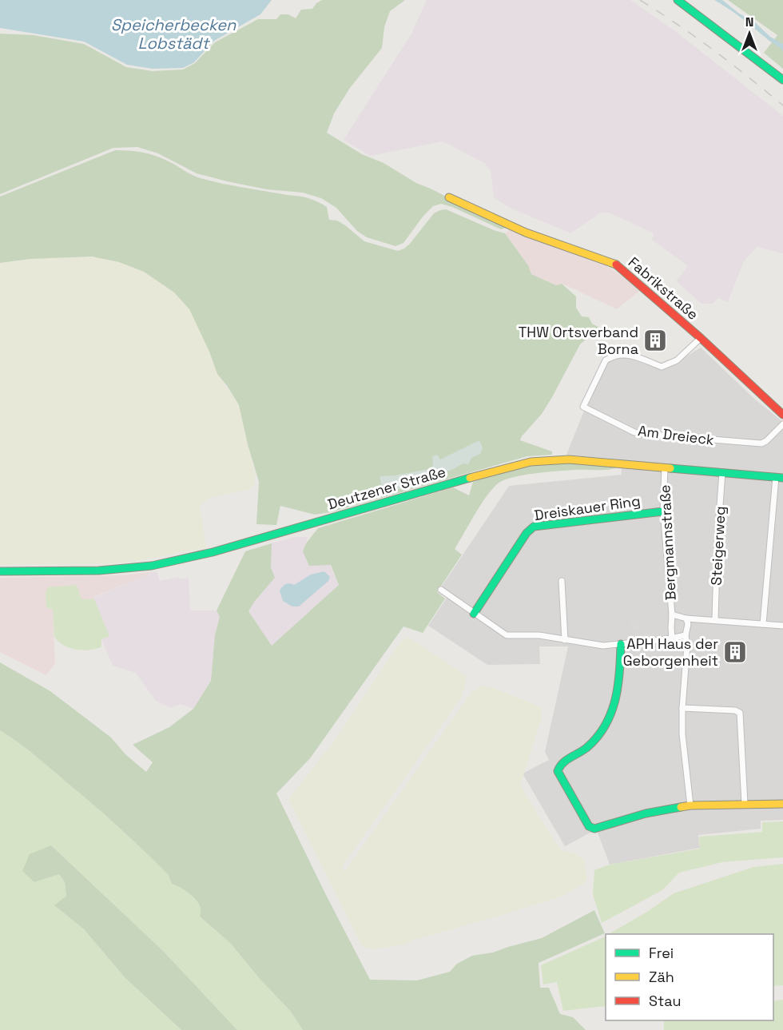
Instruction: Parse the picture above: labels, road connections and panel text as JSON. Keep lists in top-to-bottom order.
{
  "streets": {
    "street": [
      "Fabrikstraße",
      "Am Dreieck",
      "Deutzener Straße",
      "Dreiskauer Ring",
      "Bergmannstraße",
      "Steigerweg"
    ]
  },
  "crossings": [
    ["Fabrikstraße", "Am Dreieck"],
    ["Deutzener Straße", "Bergmannstraße"],
    ["Deutzener Straße", "Steigerweg"],
    ["Dreiskauer Ring", "Bergmannstraße"]
  ],
  "water": ["Speicherbecken Lobstädt"],
  "places": {
    "building": ["THW Ortsverband Borna", "APH Haus der Geborgenheit"]
  },
  "legend": ["Frei", "Zäh", "Stau"],
  "north": "top"
}
